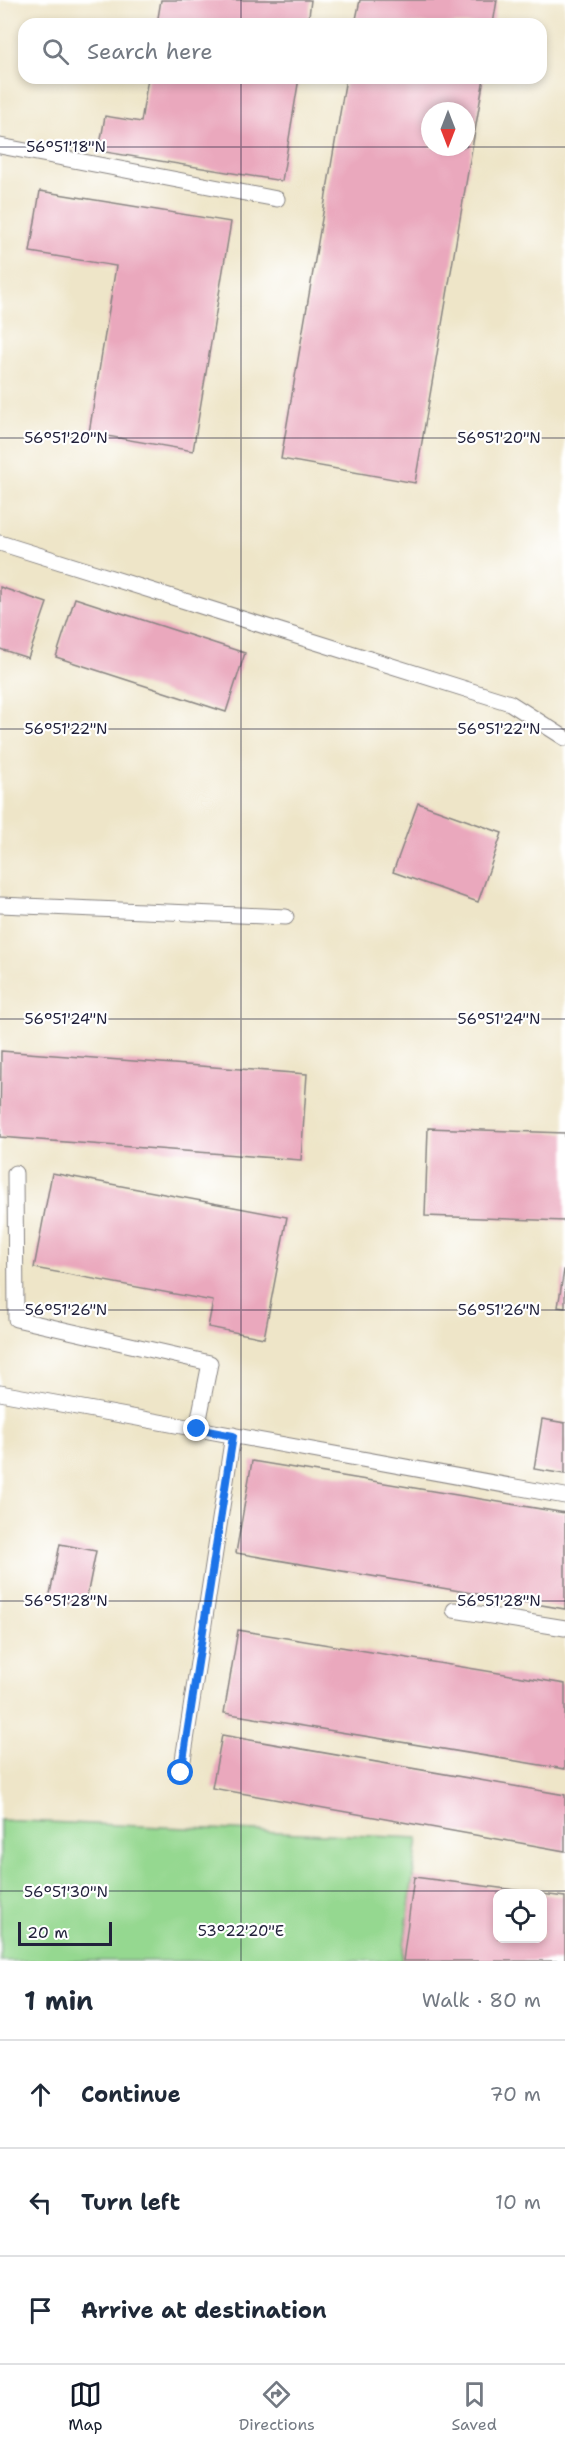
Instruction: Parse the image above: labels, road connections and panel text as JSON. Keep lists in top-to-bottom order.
{
  "scale_bar": "20 m",
  "north": "bottom",
  "page": {
    "search": "Search here",
    "scale": "20 m",
    "heading": ["1 min", "Walk · 80 m"],
    "list": [
      ["Continue", "70 m"],
      ["Turn left", "10 m"],
      "Arrive at destination"
    ],
    "nav": ["Map", "Directions", "Saved"]
  },
  "coordinates": [
    "56°51'18\"N",
    "56°51'20\"N",
    "56°51'22\"N",
    "56°51'24\"N",
    "56°51'26\"N",
    "56°51'28\"N",
    "56°51'30\"N",
    "53°22'20\"E"
  ]
}
